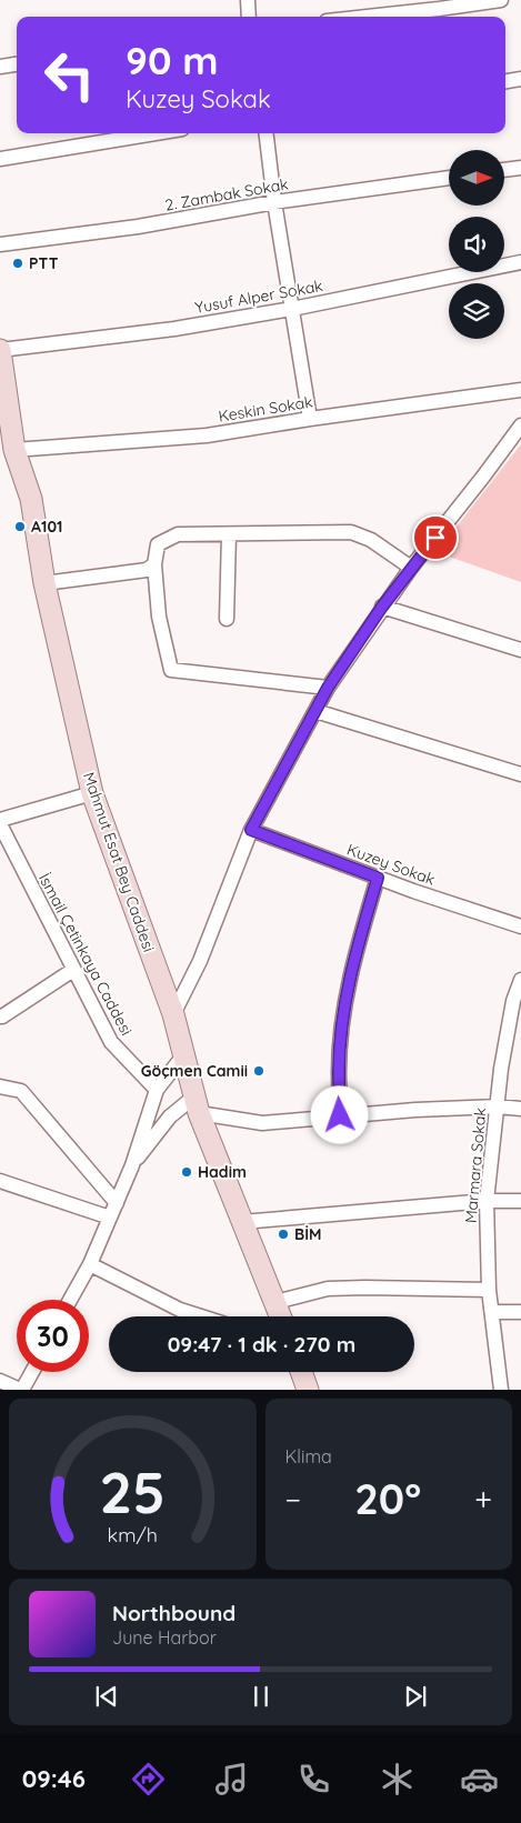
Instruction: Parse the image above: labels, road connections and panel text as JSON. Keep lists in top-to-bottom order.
{
  "streets": {
    "street": [
      "2. Zambak Sokak",
      "Yusuf Alper Sokak",
      "Keskin Sokak",
      "Mahmut Esat Bey Caddesi",
      "Kuzey Sokak",
      "İsmail Çetinkaya Caddesi",
      "Marmara Sokak"
    ]
  },
  "crossings": [
    ["Yusuf Alper Sokak", "Mahmut Esat Bey Caddesi"],
    ["Keskin Sokak", "Mahmut Esat Bey Caddesi"]
  ],
  "places": [
    "PTT",
    "A101",
    "Göçmen Camii",
    "Hadim",
    "BİM"
  ],
  "north": "right",
  "page": {
    "turn": ["90 m", "Kuzey Sokak"],
    "limit": "30",
    "trip": "09:47 · 1 dk · 270 m",
    "tile": "Klima",
    "heat": ["−", "20°", "+"],
    "song": ["Northbound", "June Harbor"],
    "tabs": "09:46",
    "gauge": ["25", "km/h"]
  }
}
